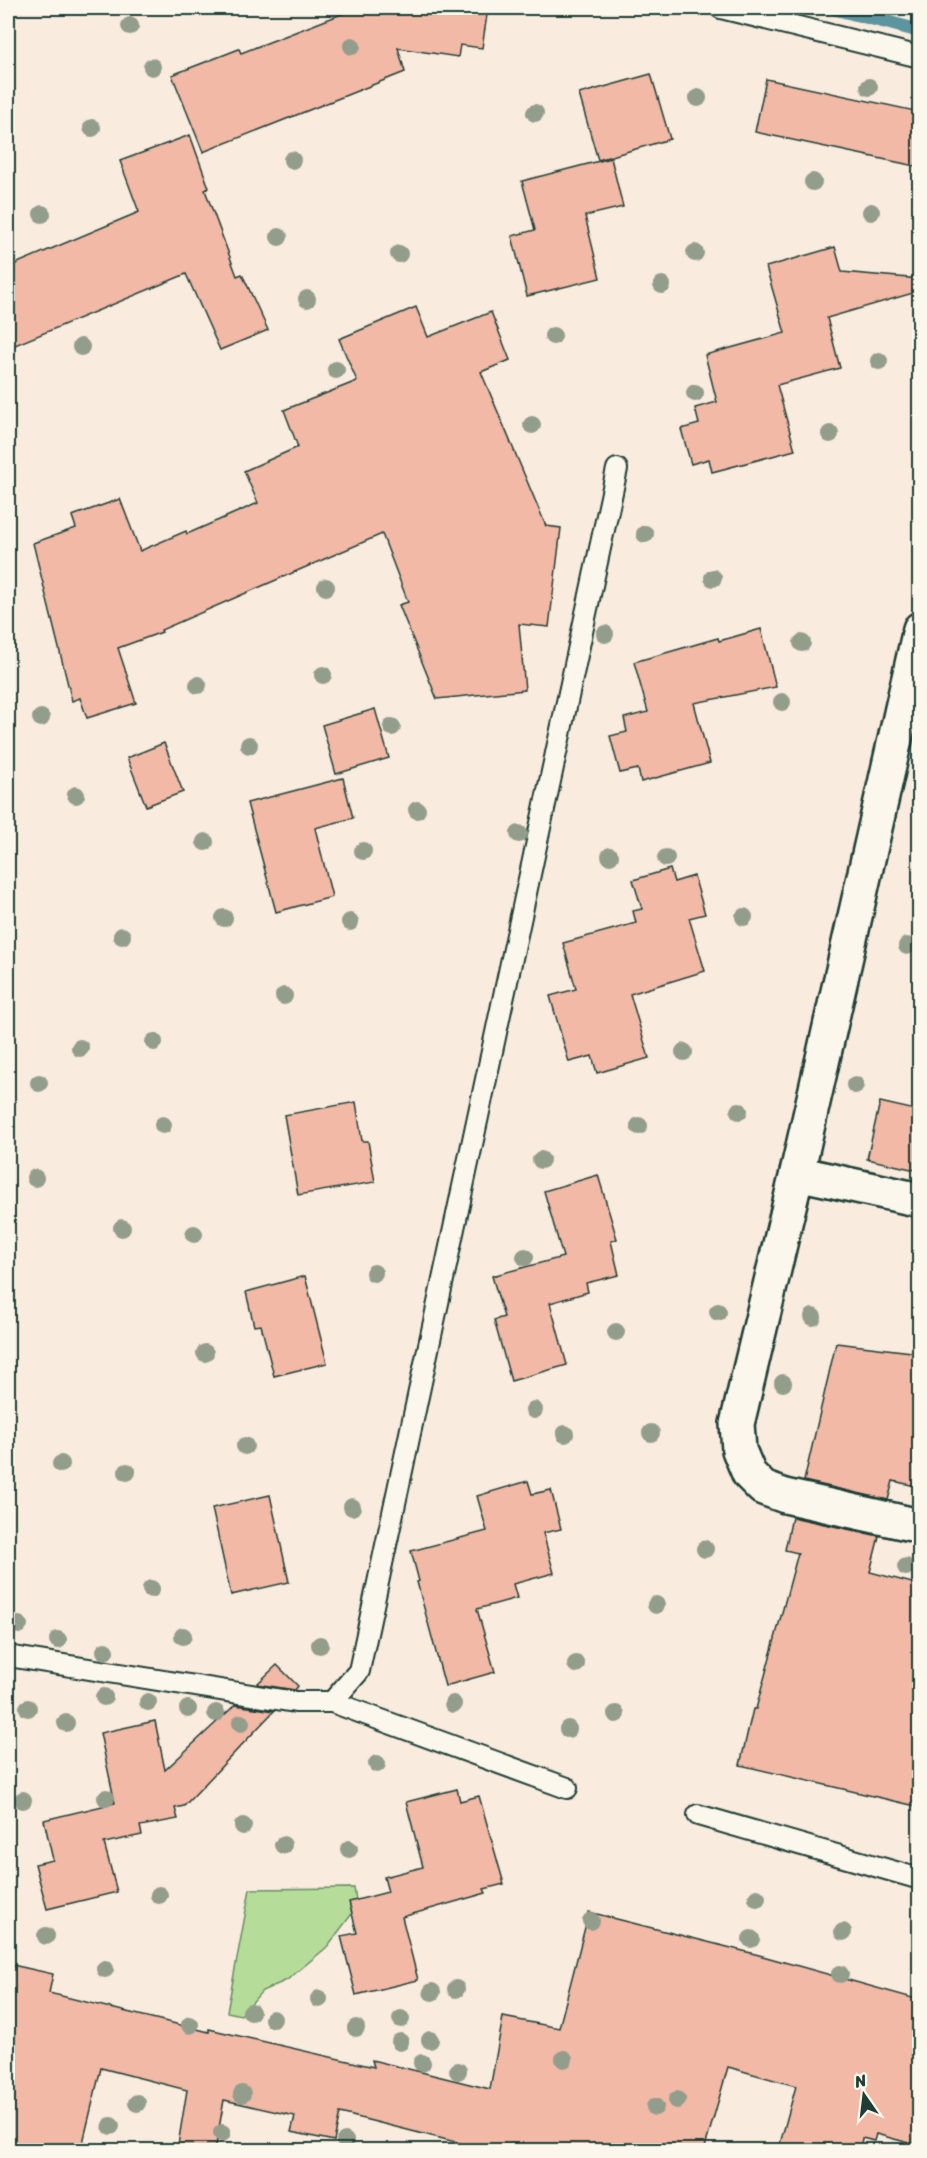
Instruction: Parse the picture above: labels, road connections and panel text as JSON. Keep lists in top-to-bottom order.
{
  "north": "top"
}
